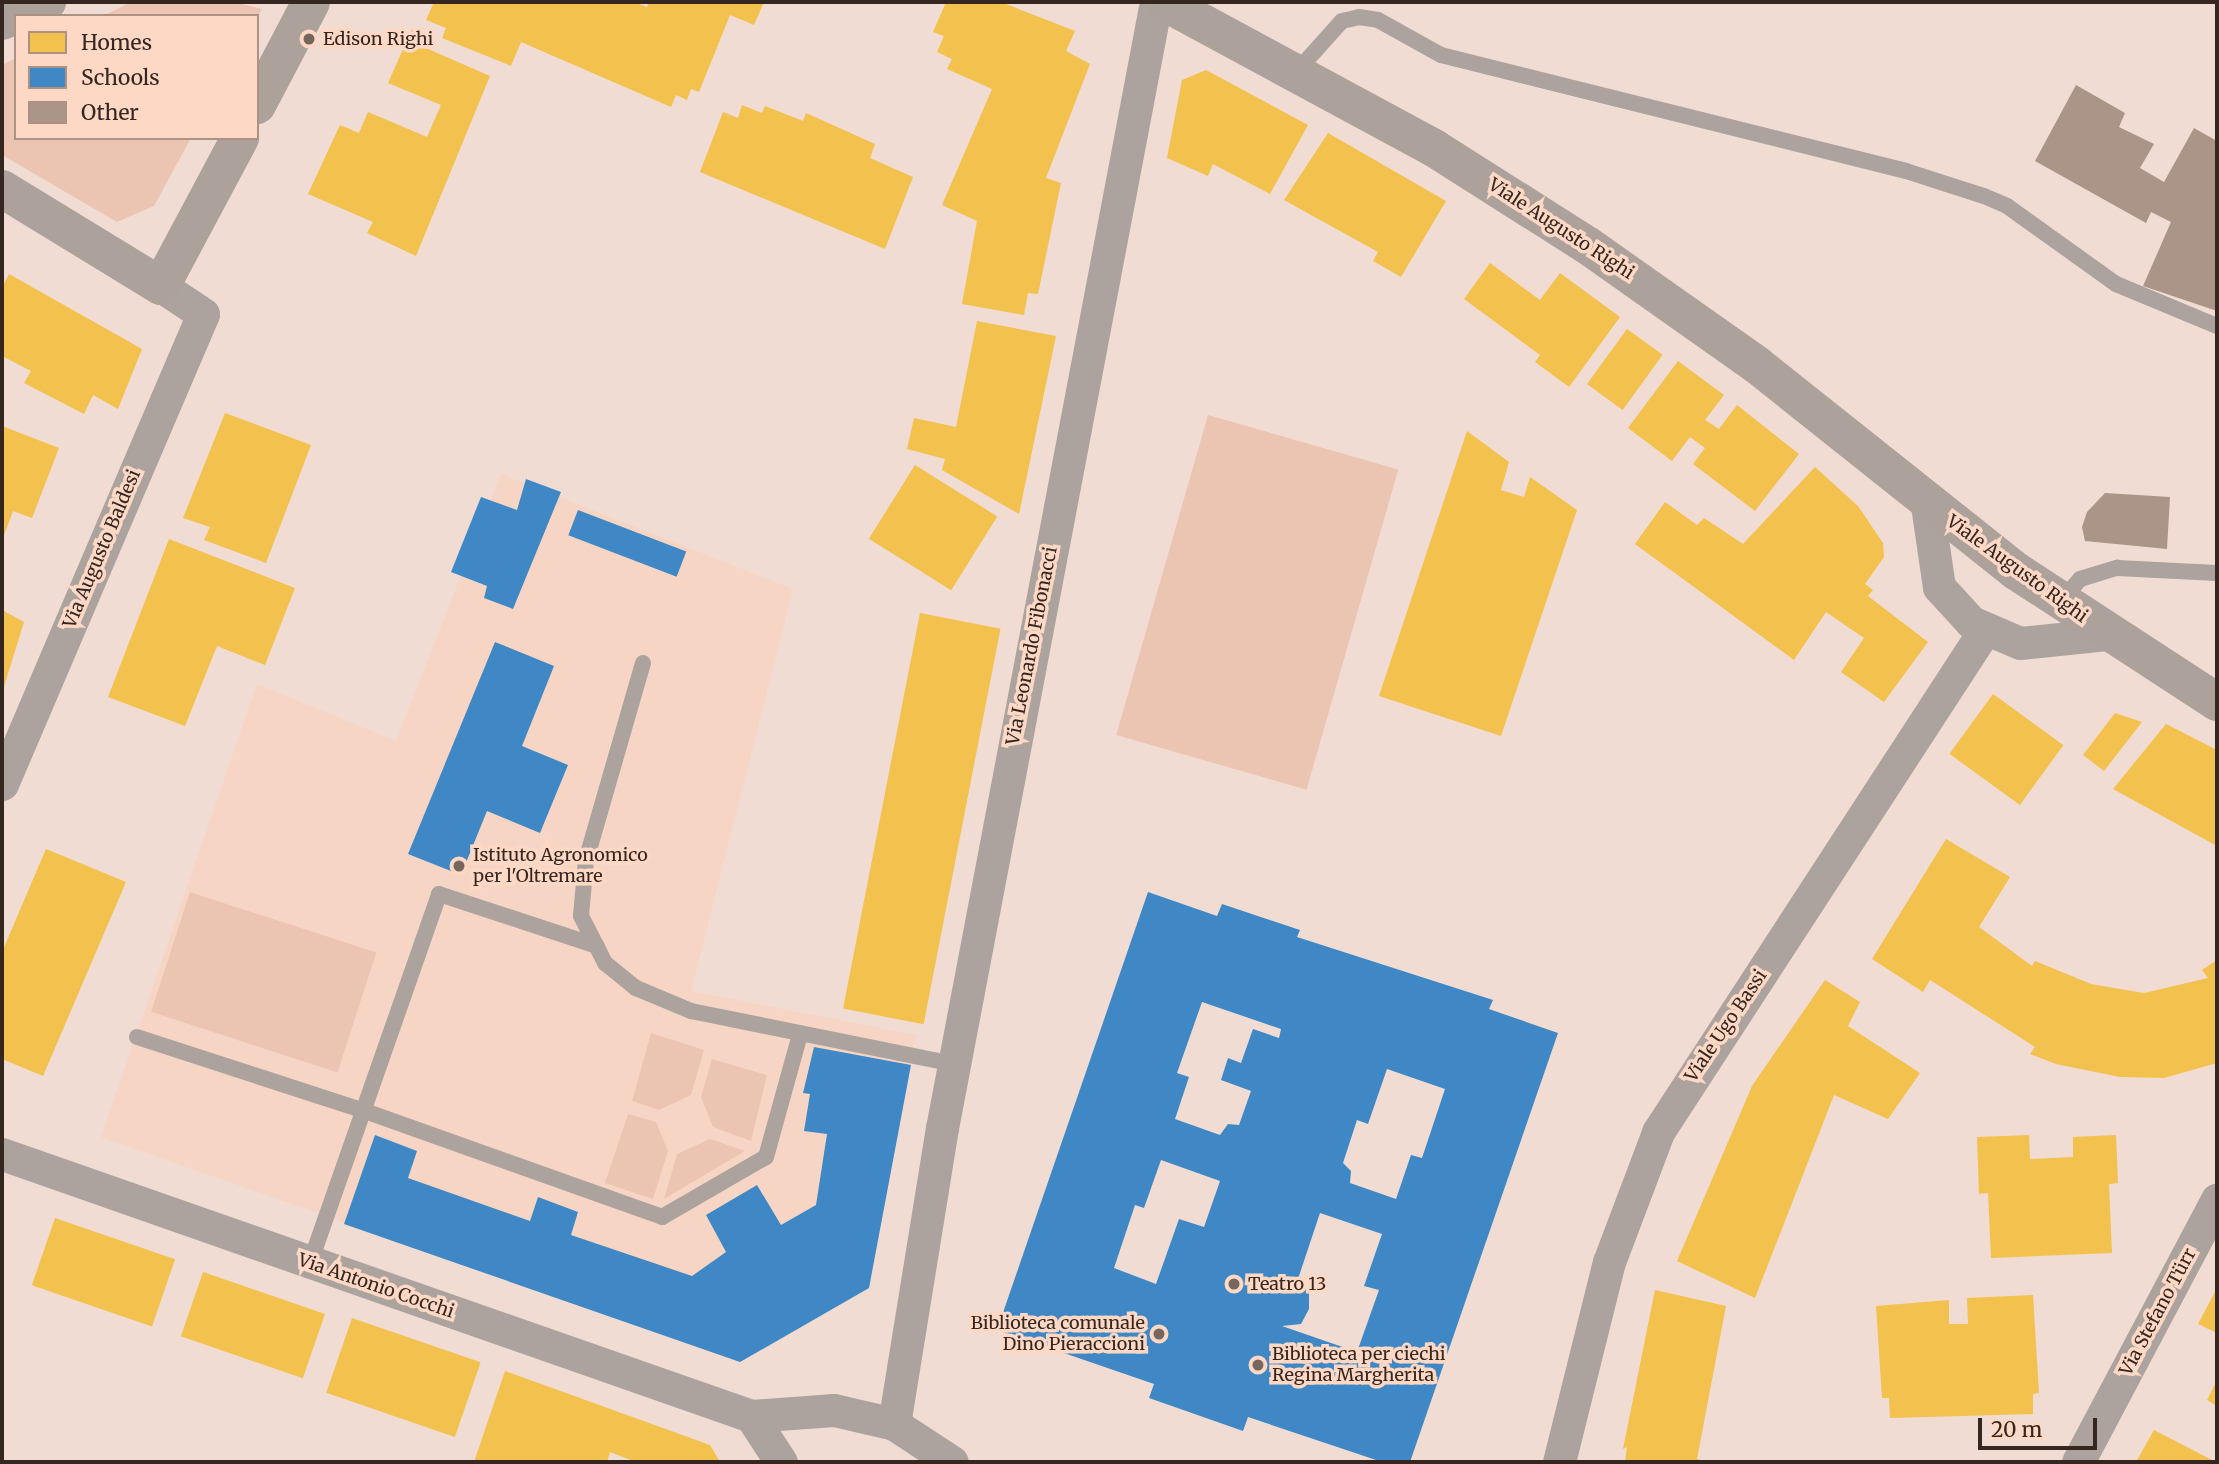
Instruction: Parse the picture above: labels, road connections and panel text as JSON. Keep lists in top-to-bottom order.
{
  "streets": {
    "main road": ["Viale Augusto Righi"],
    "street": [
      "Via Augusto Baldesi",
      "Via Leonardo Fibonacci",
      "Viale Ugo Bassi",
      "Via Antonio Cocchi",
      "Via Stefano Türr"
    ]
  },
  "crossings": [
    ["Viale Augusto Righi", "Viale Ugo Bassi"]
  ],
  "places": [
    "Edison Righi",
    "Istituto Agronomico per l'Oltremare",
    "Teatro 13",
    "Biblioteca comunale Dino Pieraccioni",
    "Biblioteca per ciechi Regina Margherita"
  ],
  "legend": ["Homes", "Schools", "Other"],
  "scale_bar": "20 m"
}
